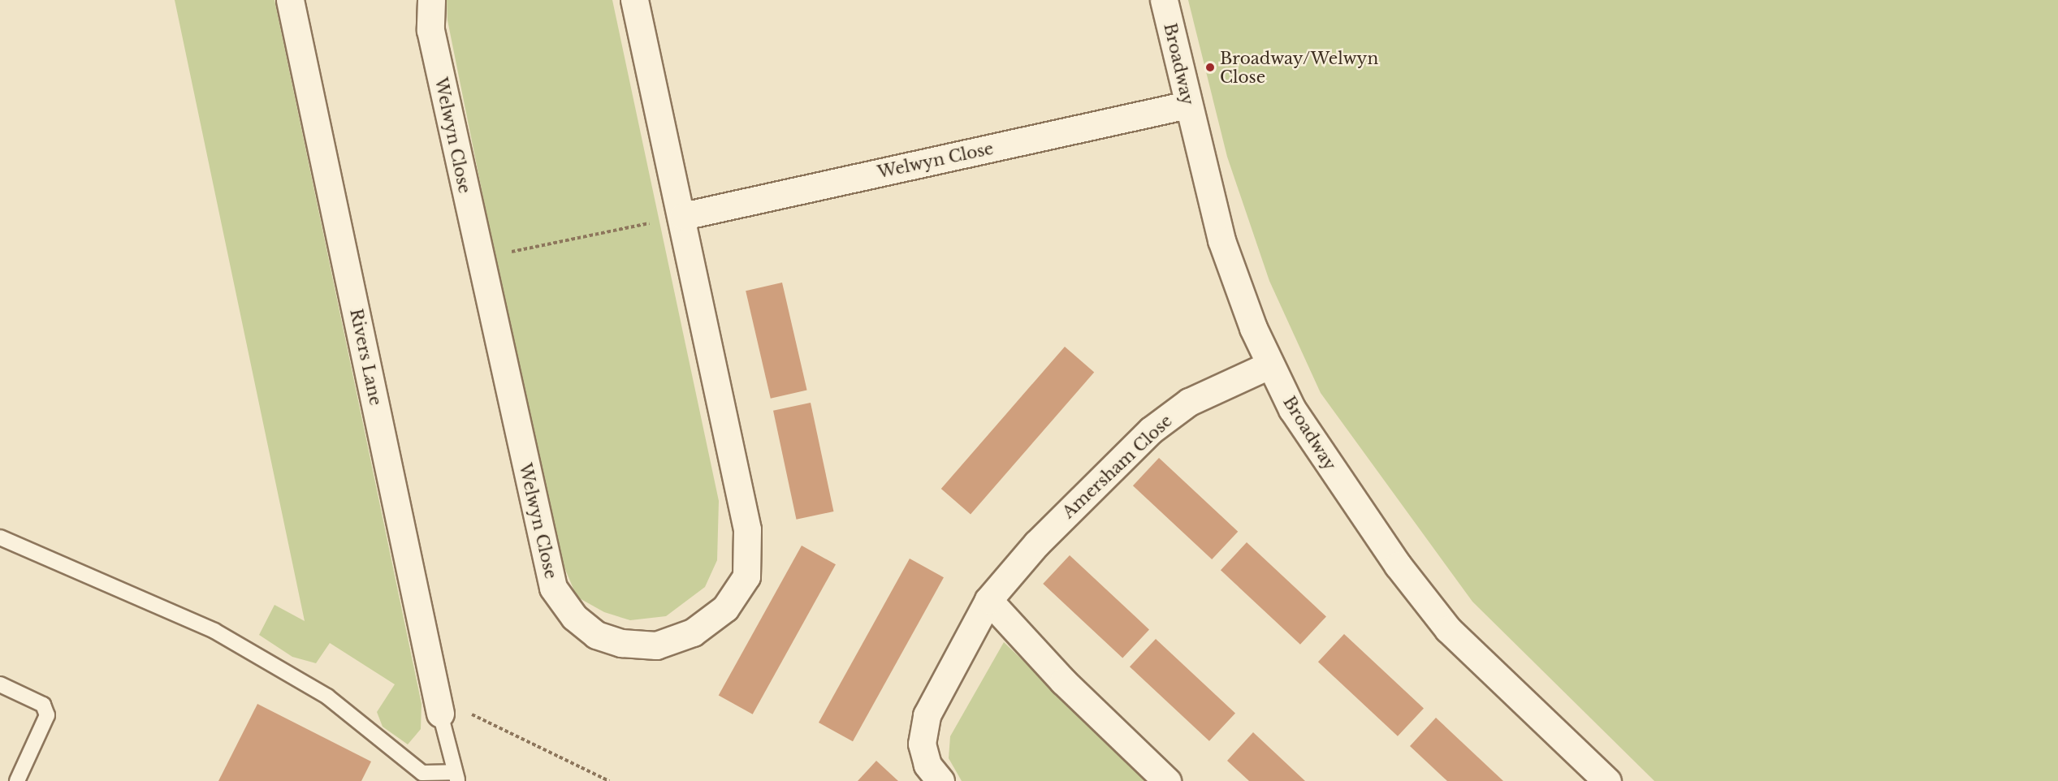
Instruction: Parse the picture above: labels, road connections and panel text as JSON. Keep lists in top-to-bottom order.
{
  "streets": {
    "street": [
      "Broadway",
      "Welwyn Close",
      "Rivers Lane",
      "Amersham Close"
    ]
  },
  "crossings": [
    ["Broadway", "Welwyn Close"],
    ["Broadway", "Amersham Close"]
  ],
  "places": ["Broadway/Welwyn Close"]
}
